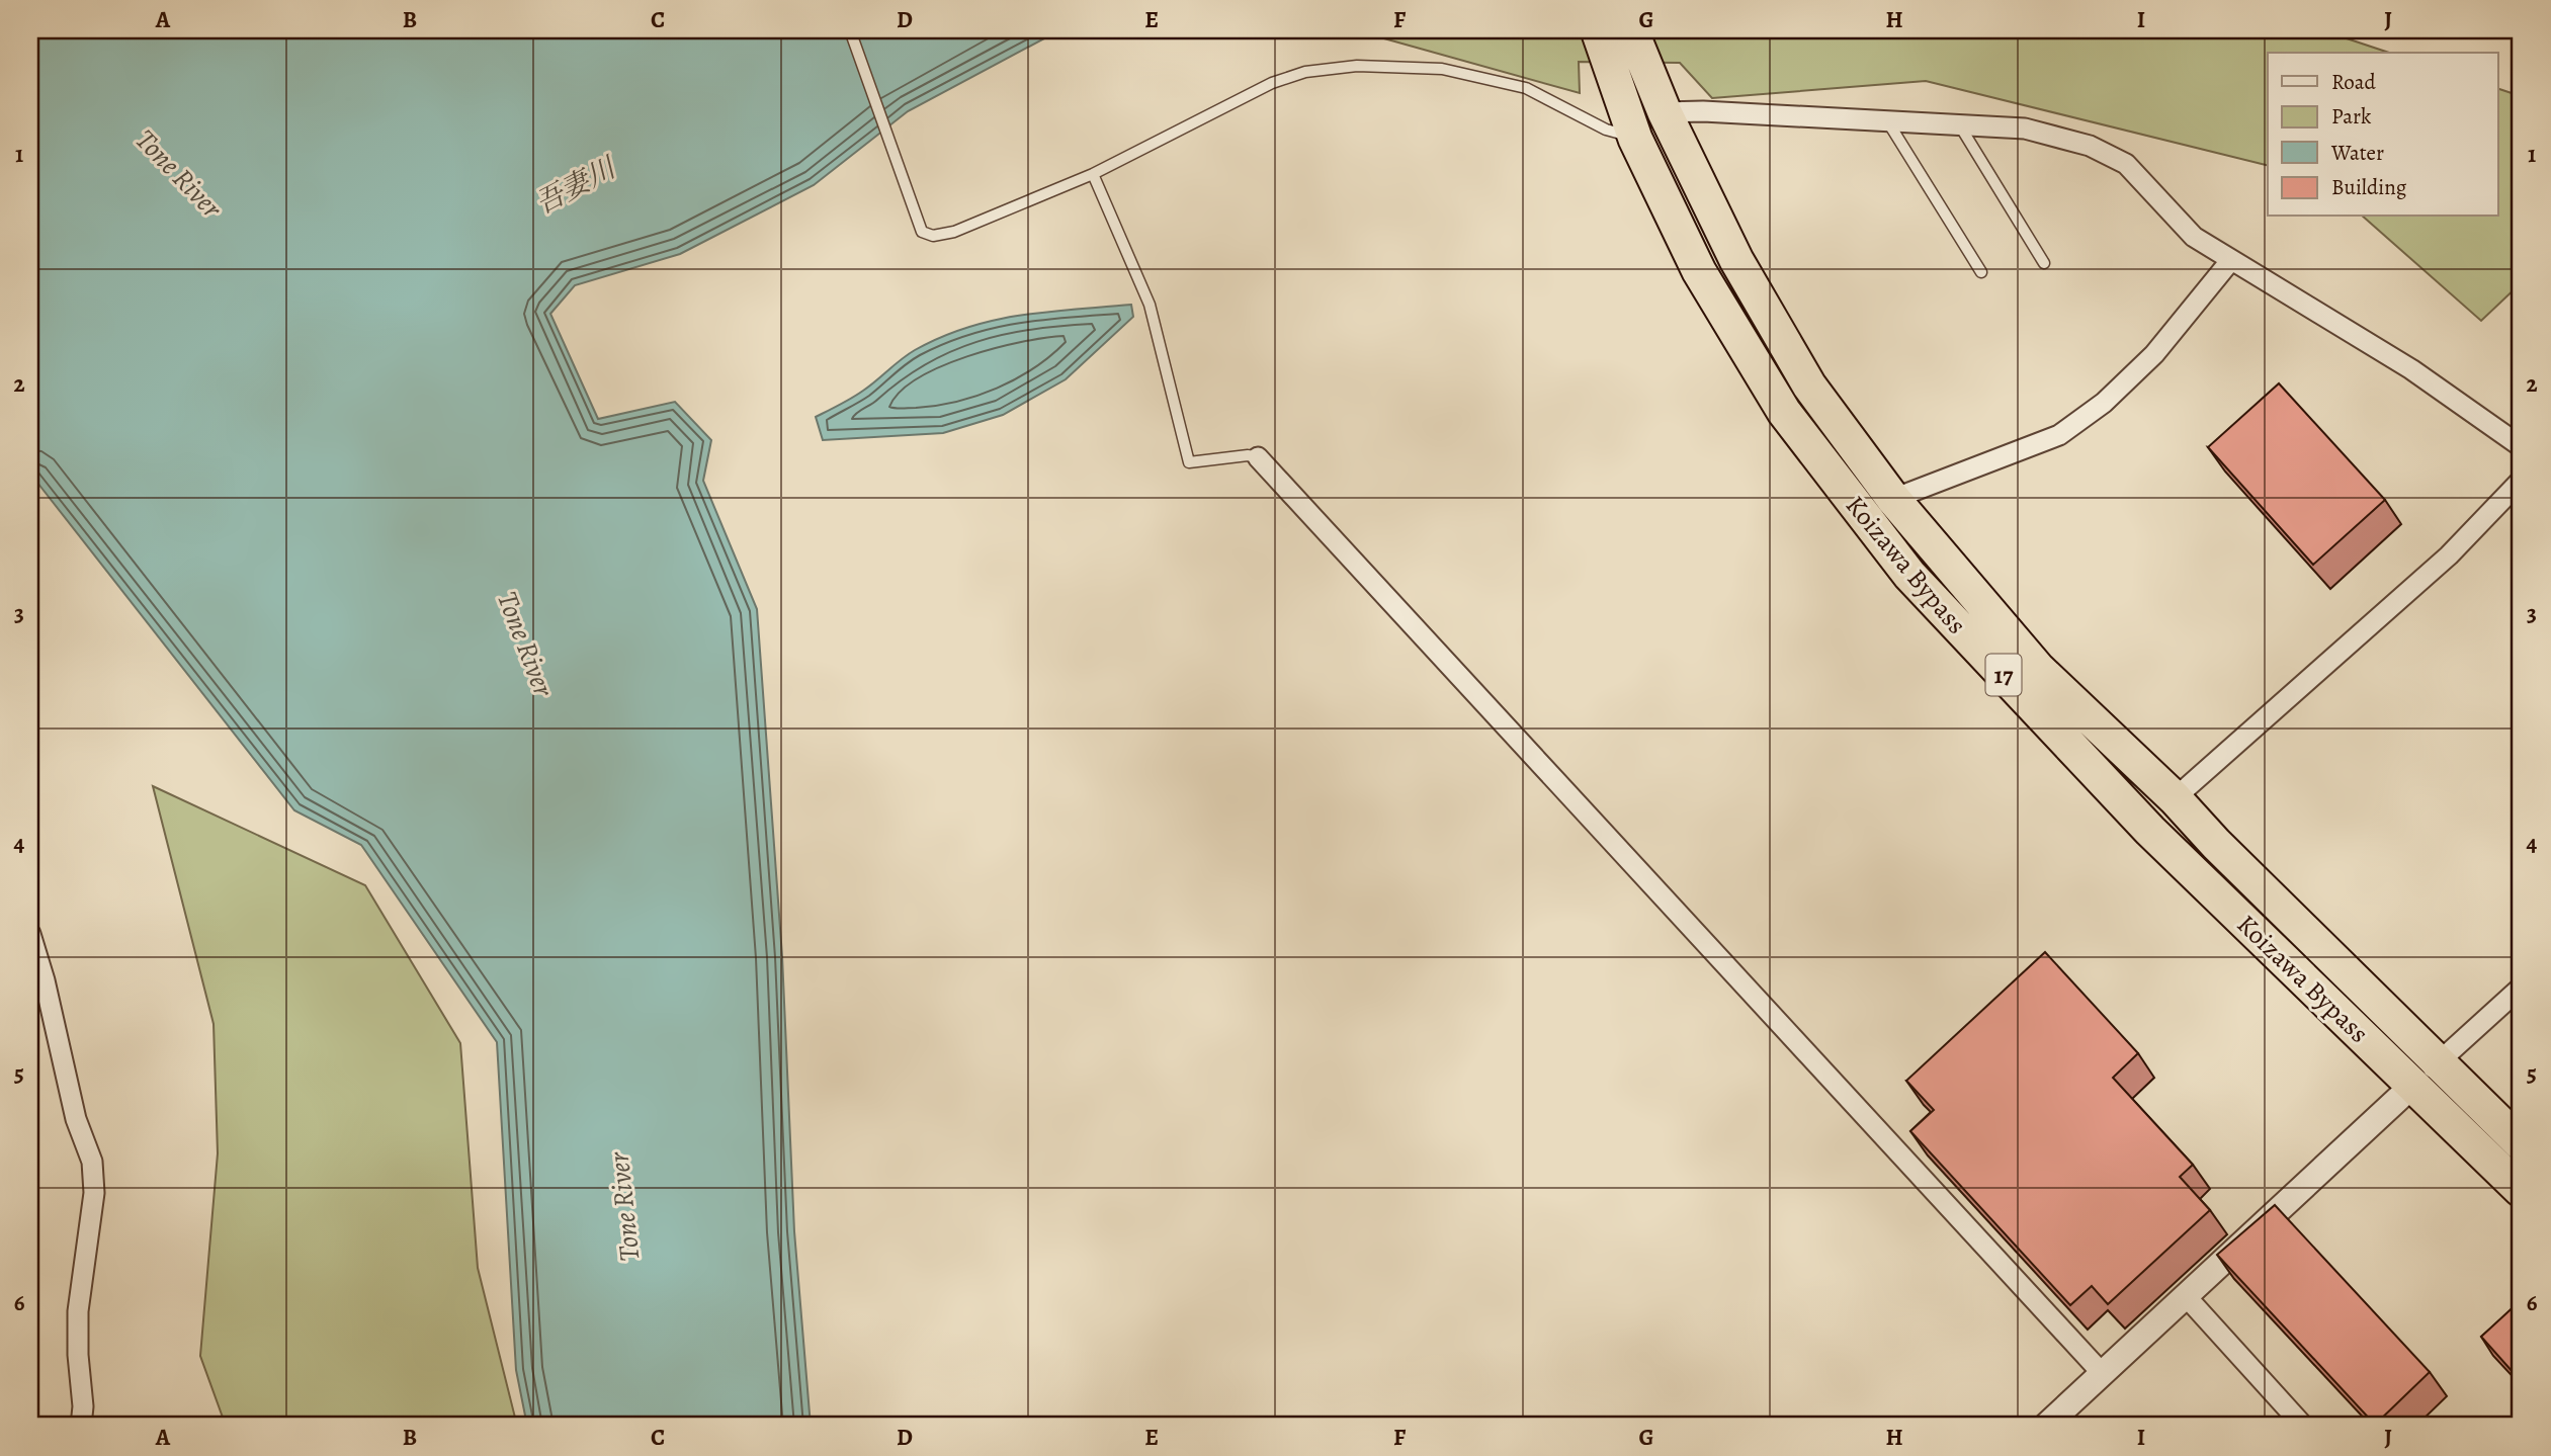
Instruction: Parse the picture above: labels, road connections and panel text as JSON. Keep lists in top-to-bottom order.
{
  "streets": {
    "highway": ["Koizawa Bypass", "17"]
  },
  "water": ["Tone River", "吾妻川"],
  "legend": [
    "Road",
    "Park",
    "Water",
    "Building"
  ],
  "grid": {
    "columns": [
      "A",
      "B",
      "C",
      "D",
      "E",
      "F",
      "G",
      "H",
      "I",
      "J"
    ],
    "rows": [
      "1",
      "2",
      "3",
      "4",
      "5",
      "6"
    ]
  }
}
